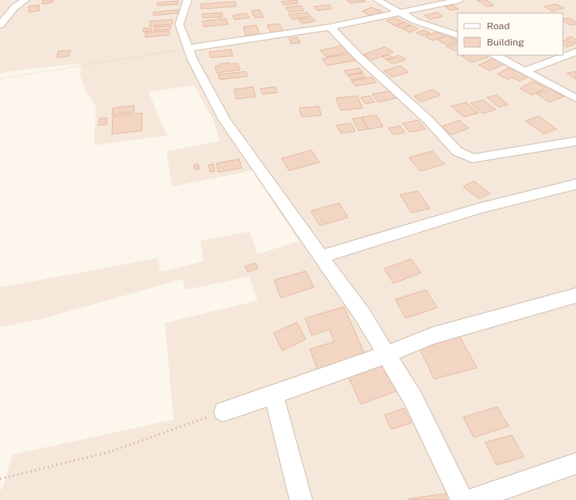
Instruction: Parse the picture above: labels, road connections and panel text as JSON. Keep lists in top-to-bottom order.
{
  "legend": ["Road", "Building"]
}
